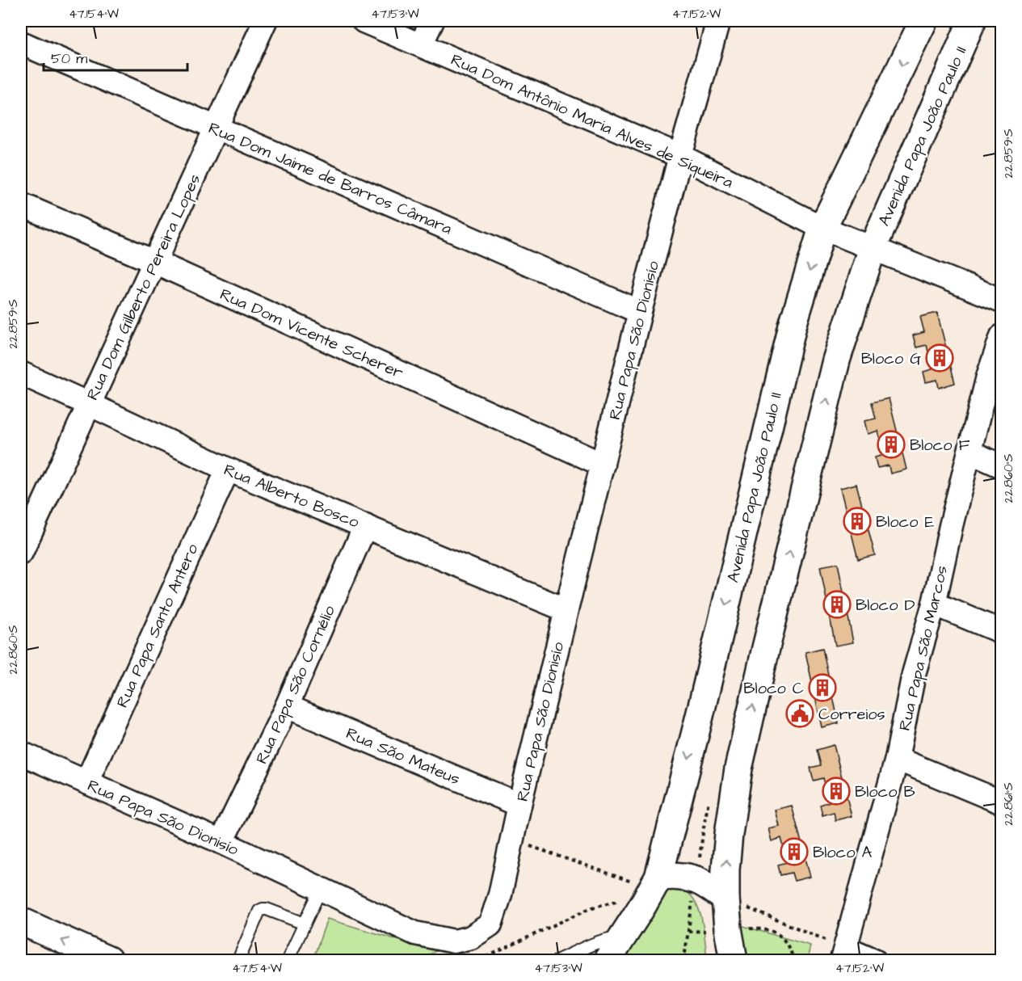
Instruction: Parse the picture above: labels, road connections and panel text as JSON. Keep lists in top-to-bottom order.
{
  "streets": {
    "street": [
      "Rua Dom Antônio Maria Alves de Siqueira",
      "Avenida Papa João Paulo II",
      "Rua Dom Jaime de Barros Câmara",
      "Rua Dom Gilberto Pereira Lopes",
      "Rua Dom Vicente Scherer",
      "Rua Papa São Dionisío",
      "Rua Alberto Bosco",
      "Rua Papa Santo Antero",
      "Rua Papa São Marcos",
      "Rua Papa São Cornélio",
      "Rua São Mateus"
    ]
  },
  "crossings": [
    ["Rua Dom Antônio Maria Alves de Siqueira", "Avenida Papa João Paulo II"],
    ["Rua Dom Antônio Maria Alves de Siqueira", "Rua Papa São Dionisío"],
    ["Rua Dom Jaime de Barros Câmara", "Rua Dom Gilberto Pereira Lopes"],
    ["Rua Dom Jaime de Barros Câmara", "Rua Papa São Dionisío"],
    ["Rua Dom Gilberto Pereira Lopes", "Rua Dom Vicente Scherer"],
    ["Rua Dom Gilberto Pereira Lopes", "Rua Alberto Bosco"],
    ["Rua Dom Vicente Scherer", "Rua Papa São Dionisío"],
    ["Rua Papa São Dionisío", "Rua Alberto Bosco"],
    ["Rua Papa São Dionisío", "Rua Papa Santo Antero"],
    ["Rua Papa São Dionisío", "Rua Papa São Cornélio"],
    ["Rua Papa São Dionisío", "Rua São Mateus"],
    ["Rua Alberto Bosco", "Rua Papa Santo Antero"],
    ["Rua Alberto Bosco", "Rua Papa São Cornélio"],
    ["Rua Papa São Cornélio", "Rua São Mateus"]
  ],
  "places": {
    "building": [
      "Bloco G",
      "Bloco F",
      "Bloco E",
      "Bloco D",
      "Bloco C",
      "Bloco B",
      "Bloco A"
    ],
    "public building": ["Correios"]
  },
  "scale_bar": "50 m",
  "coordinates": [
    "47.154°W",
    "47.153°W",
    "47.152°W",
    "22.859°S",
    "22.860°S",
    "22.861°S"
  ]
}
